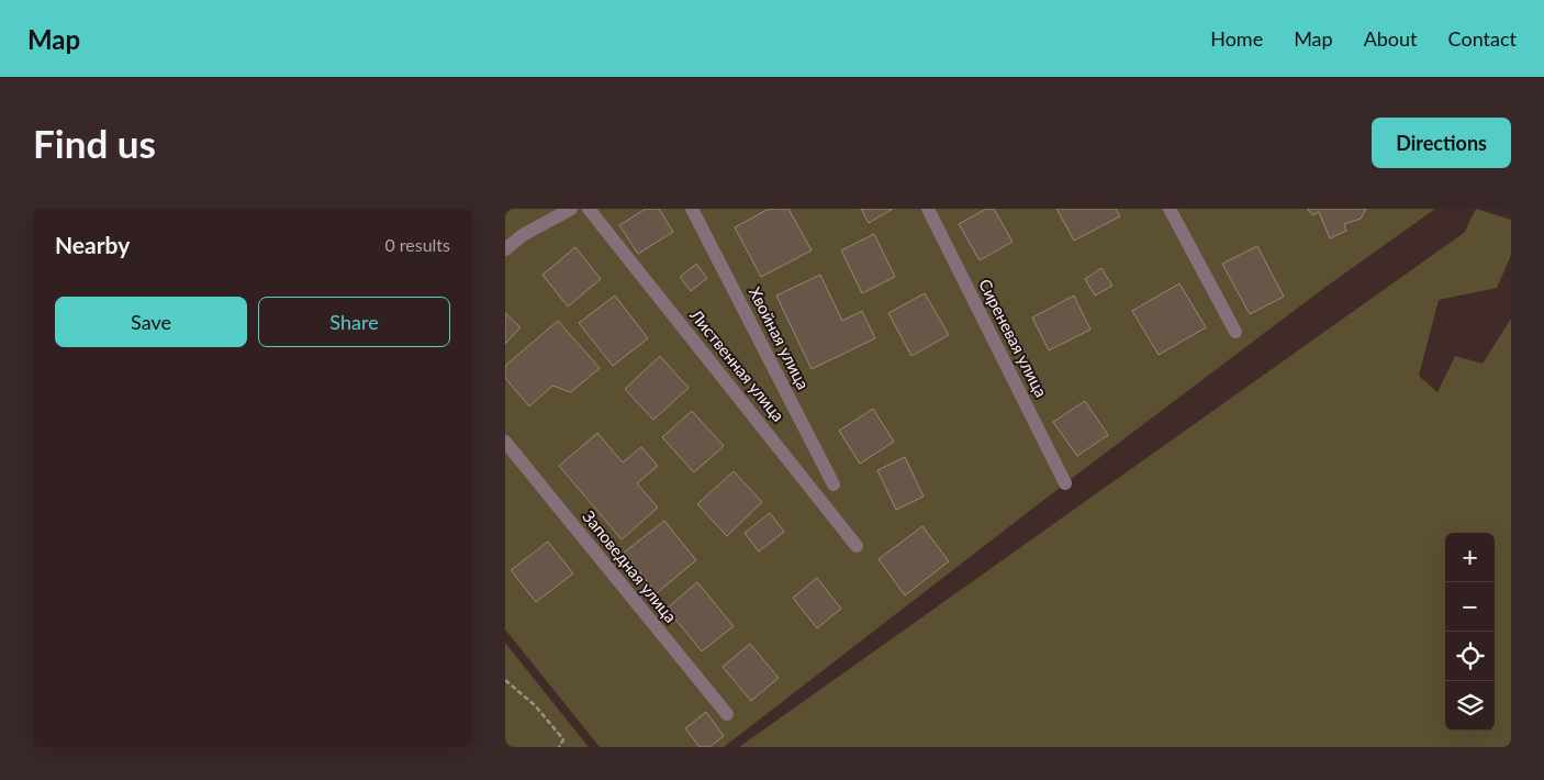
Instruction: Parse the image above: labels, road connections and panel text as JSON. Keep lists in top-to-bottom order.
{
  "streets": {
    "street": [
      "Хвойная улица",
      "Сиреневая улица",
      "Лиственная улица",
      "Заповедная улица"
    ]
  },
  "page": {
    "header": "Map",
    "nav": [
      "Home",
      "Map",
      "About",
      "Contact"
    ],
    "buttons": [
      "Directions",
      ["Save", "Share"]
    ],
    "title": "Find us",
    "heading": ["Nearby", "0 results"],
    "map_buttons": ["+", "−"]
  }
}
